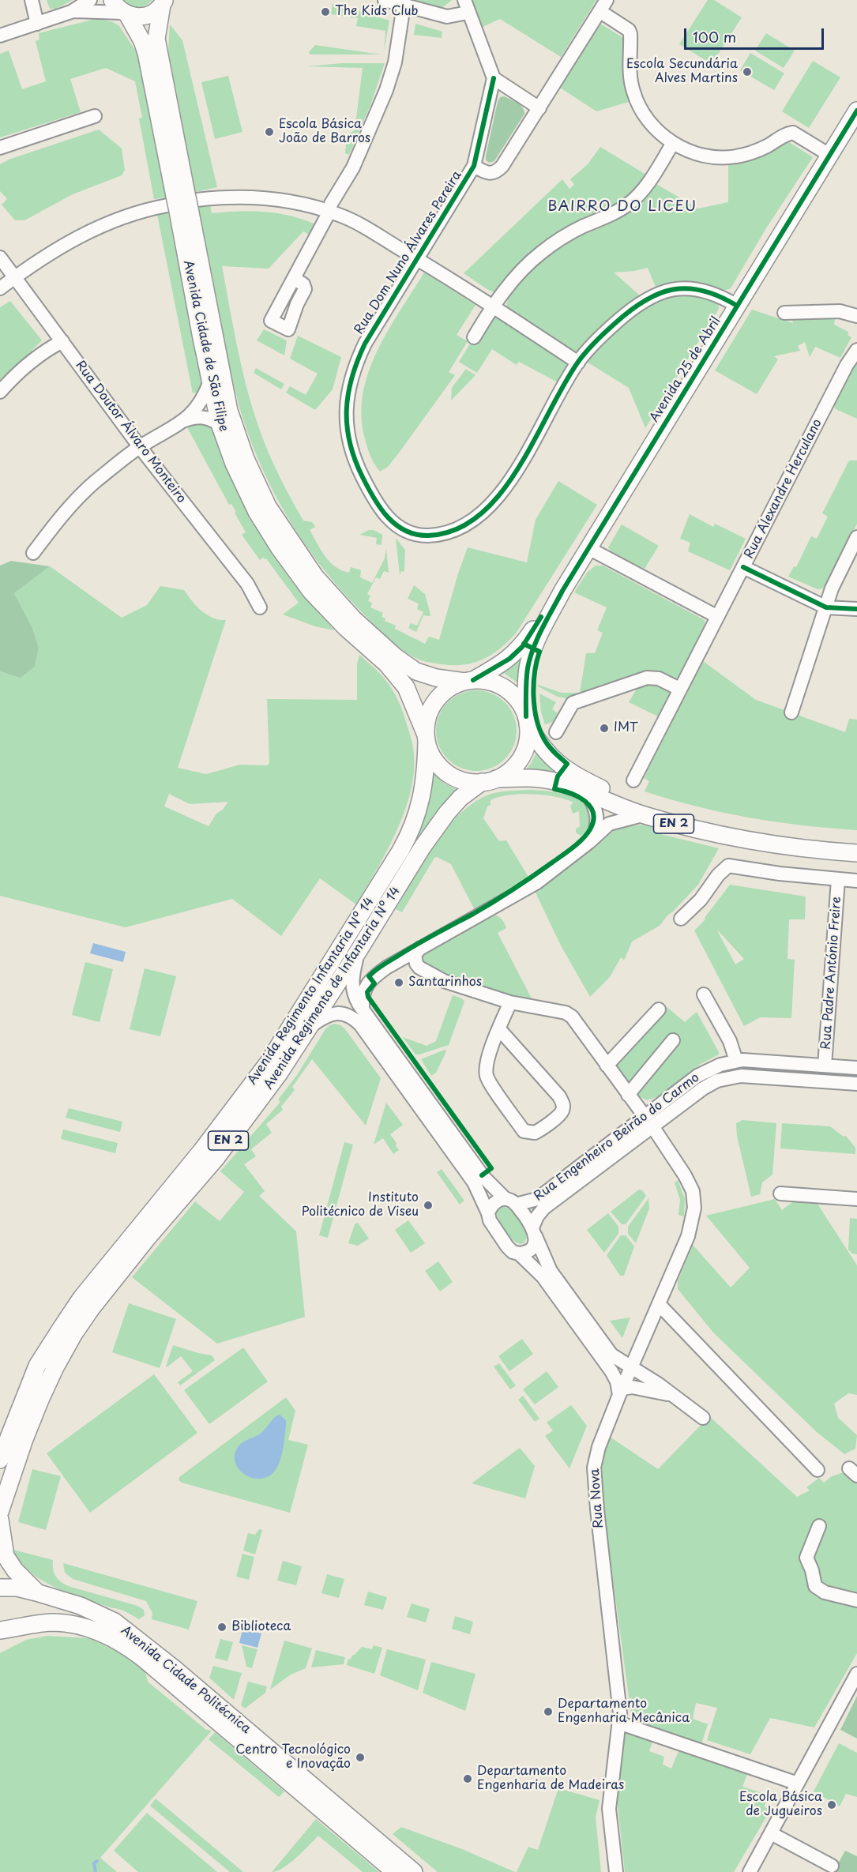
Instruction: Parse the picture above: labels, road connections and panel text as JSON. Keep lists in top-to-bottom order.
{
  "streets": {
    "main road": [
      "Avenida Cidade de São Filipe",
      "Avenida 25 de Abril",
      "EN 2",
      "Avenida Regimento de Infantaria Nº 14",
      "Avenida Regimento Infantaria Nº 14",
      "Avenida Cidade Politécnica"
    ],
    "street": [
      "Rua Dom Nuno Álvares Pereira",
      "Rua Doutor Álvaro Monteiro",
      "Rua Alexandre Herculano",
      "Rua Padre António Freire",
      "Rua Engenheiro Beirão do Carmo",
      "Rua Nova"
    ]
  },
  "crossings": [
    ["Rua Dom Nuno Álvares Pereira", "Avenida 25 de Abril"],
    ["Avenida Cidade de São Filipe", "Avenida 25 de Abril"],
    ["Avenida Cidade de São Filipe", "EN 2"],
    ["Avenida Cidade de São Filipe", "Avenida Regimento de Infantaria Nº 14"],
    ["Avenida Cidade de São Filipe", "Avenida Regimento Infantaria Nº 14"],
    ["Avenida 25 de Abril", "EN 2"],
    ["Avenida 25 de Abril", "Avenida Regimento de Infantaria Nº 14"],
    ["Avenida 25 de Abril", "Avenida Regimento Infantaria Nº 14"],
    ["EN 2", "Avenida Regimento de Infantaria Nº 14"],
    ["EN 2", "Avenida Regimento Infantaria Nº 14"],
    ["Rua Padre António Freire", "Rua Engenheiro Beirão do Carmo"],
    ["Avenida Regimento de Infantaria Nº 14", "Avenida Regimento Infantaria Nº 14"],
    ["Rua Engenheiro Beirão do Carmo", "Rua Nova"]
  ],
  "districts": ["BAIRRO DO LICEU"],
  "places": [
    "The Kids Club",
    "Escola Secundária Alves Martins",
    "Escola Básica João de Barros",
    "IMT",
    "Santarinhos",
    "Instituto Politécnico de Viseu",
    "Biblioteca",
    "Departamento Engenharia Mecânica",
    "Centro Tecnológico e Inovação",
    "Departamento Engenharia de Madeiras",
    "Escola Básica de Jugueiros"
  ],
  "scale_bar": "100 m"
}
